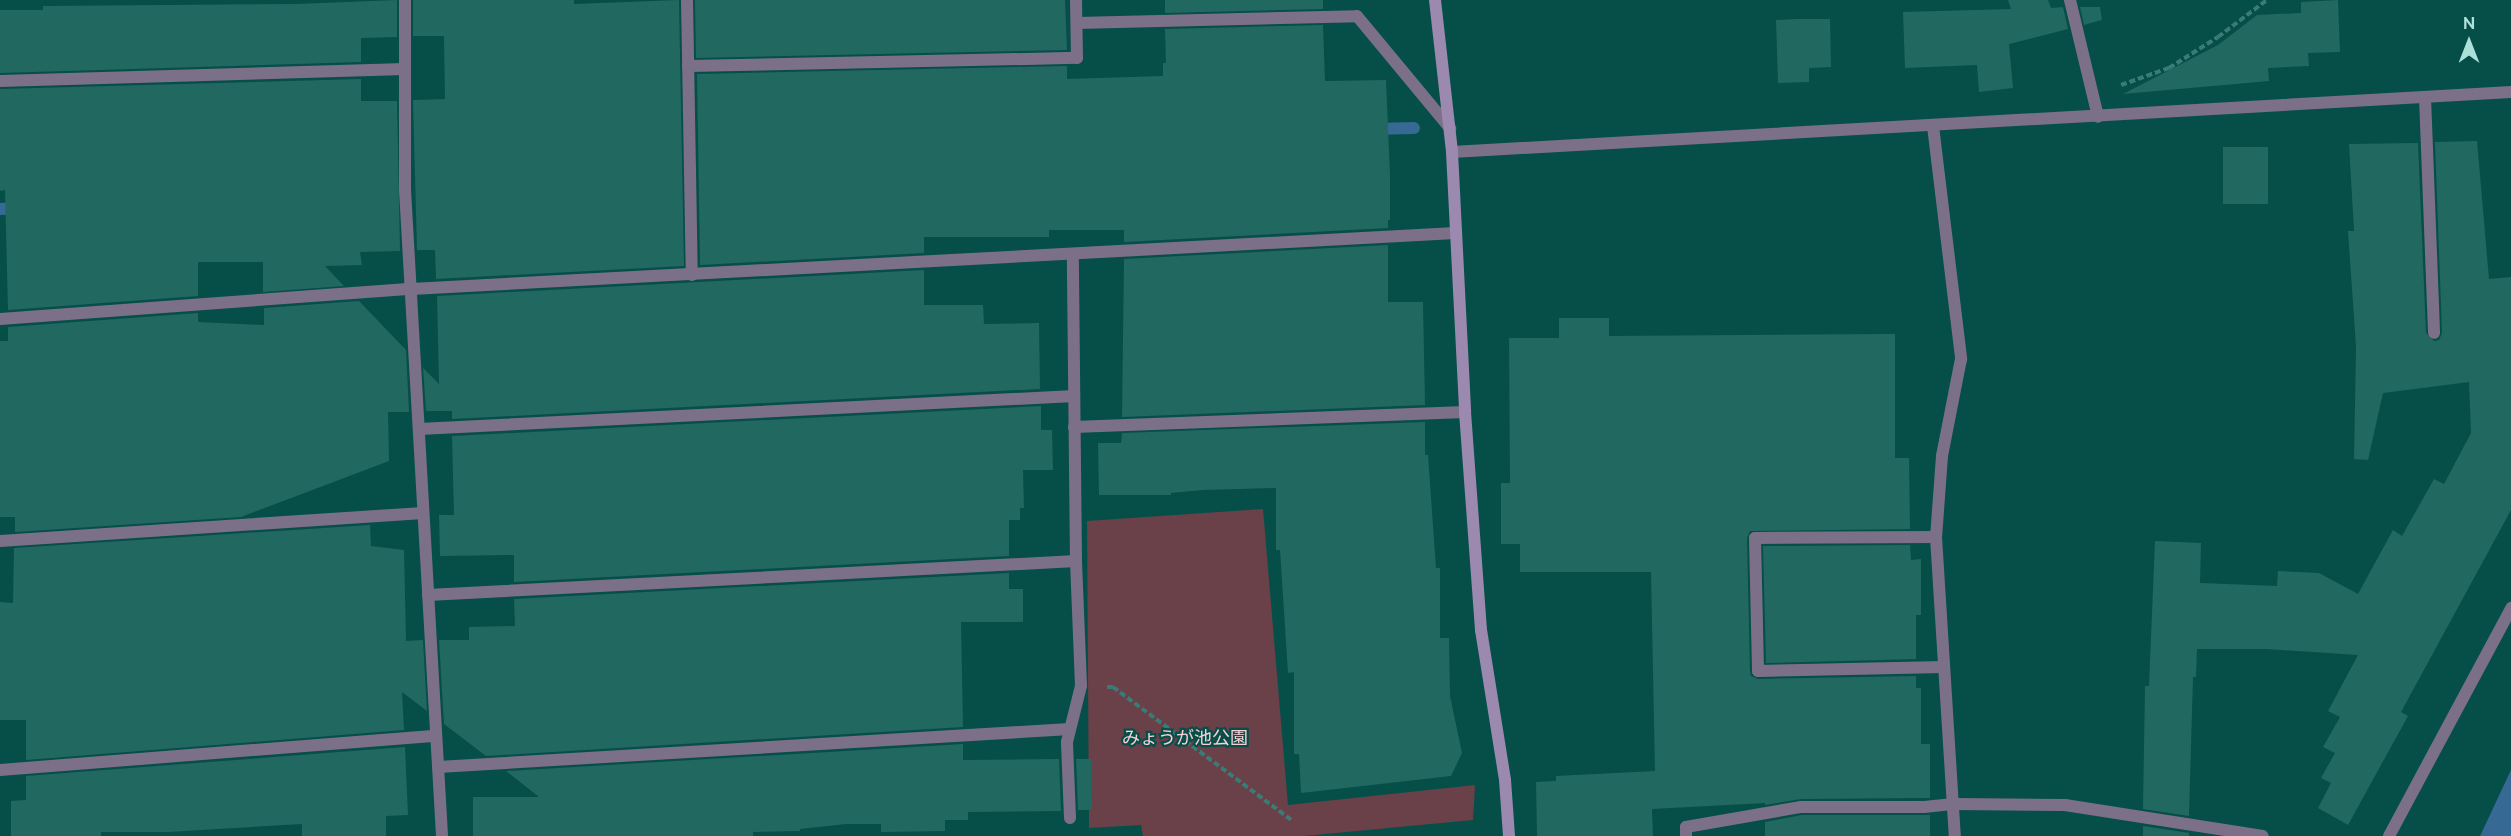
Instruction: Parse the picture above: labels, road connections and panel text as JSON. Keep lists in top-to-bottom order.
{
  "parks": ["みょうが池公園"],
  "north": "top"
}
